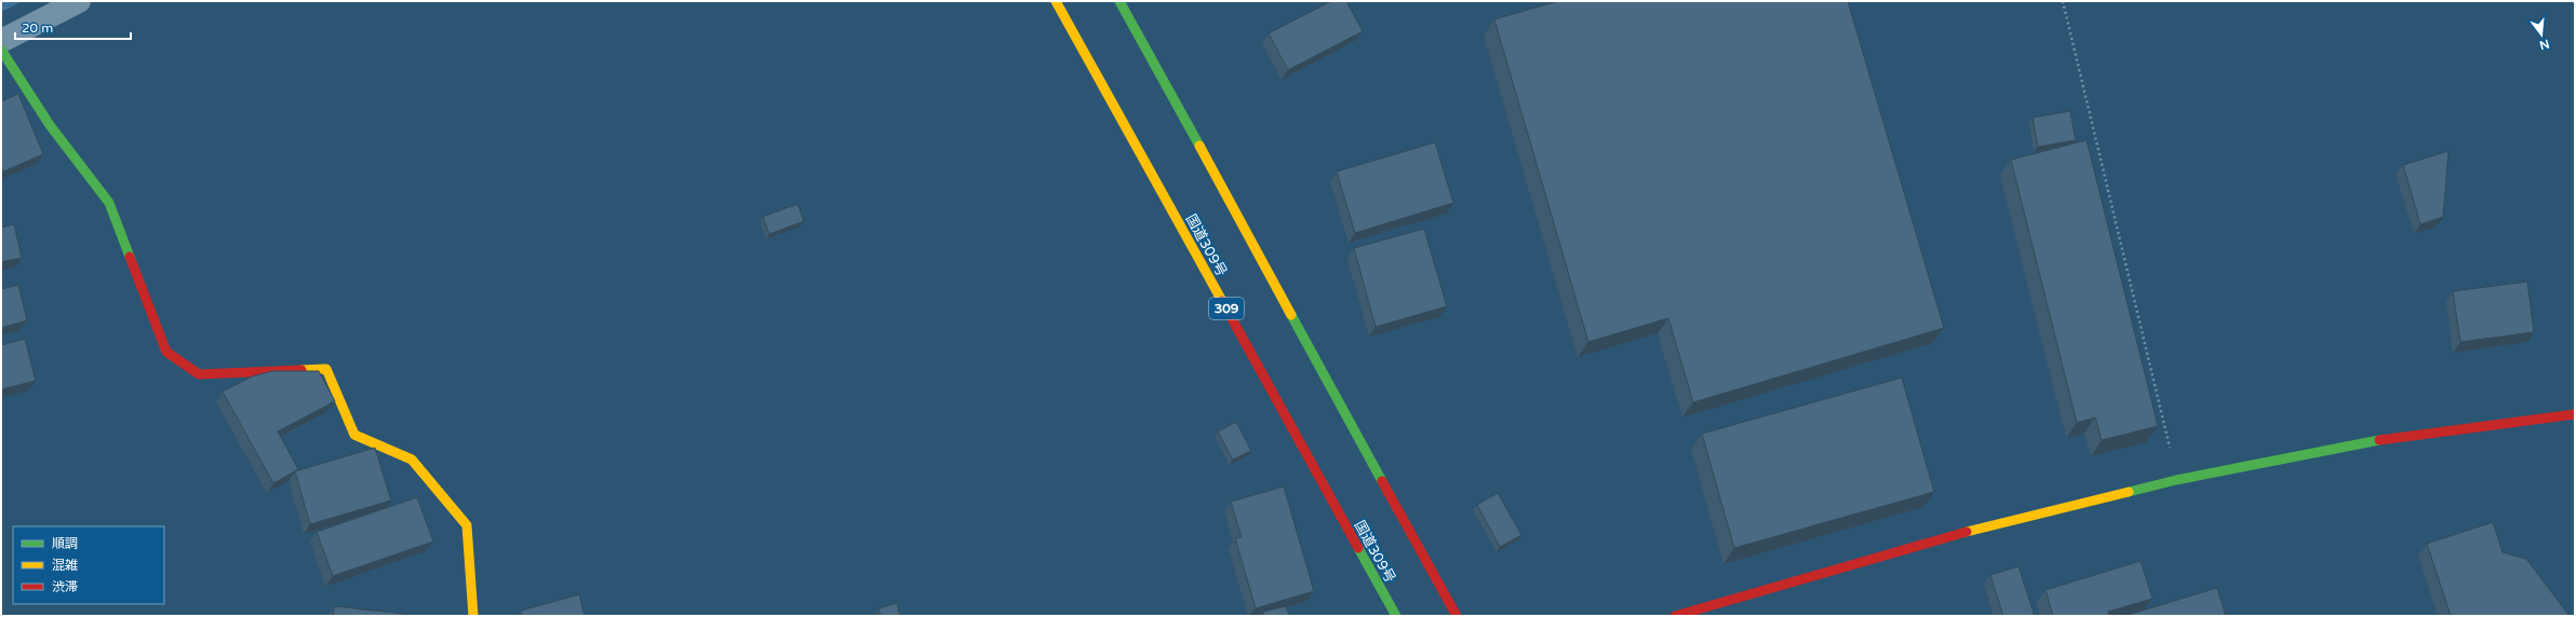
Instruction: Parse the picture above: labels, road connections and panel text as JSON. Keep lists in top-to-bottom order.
{
  "streets": {
    "main road": ["国道309号", "309"]
  },
  "legend": ["順調", "混雑", "渋滞"],
  "scale_bar": "20 m",
  "north": "bottom"
}
